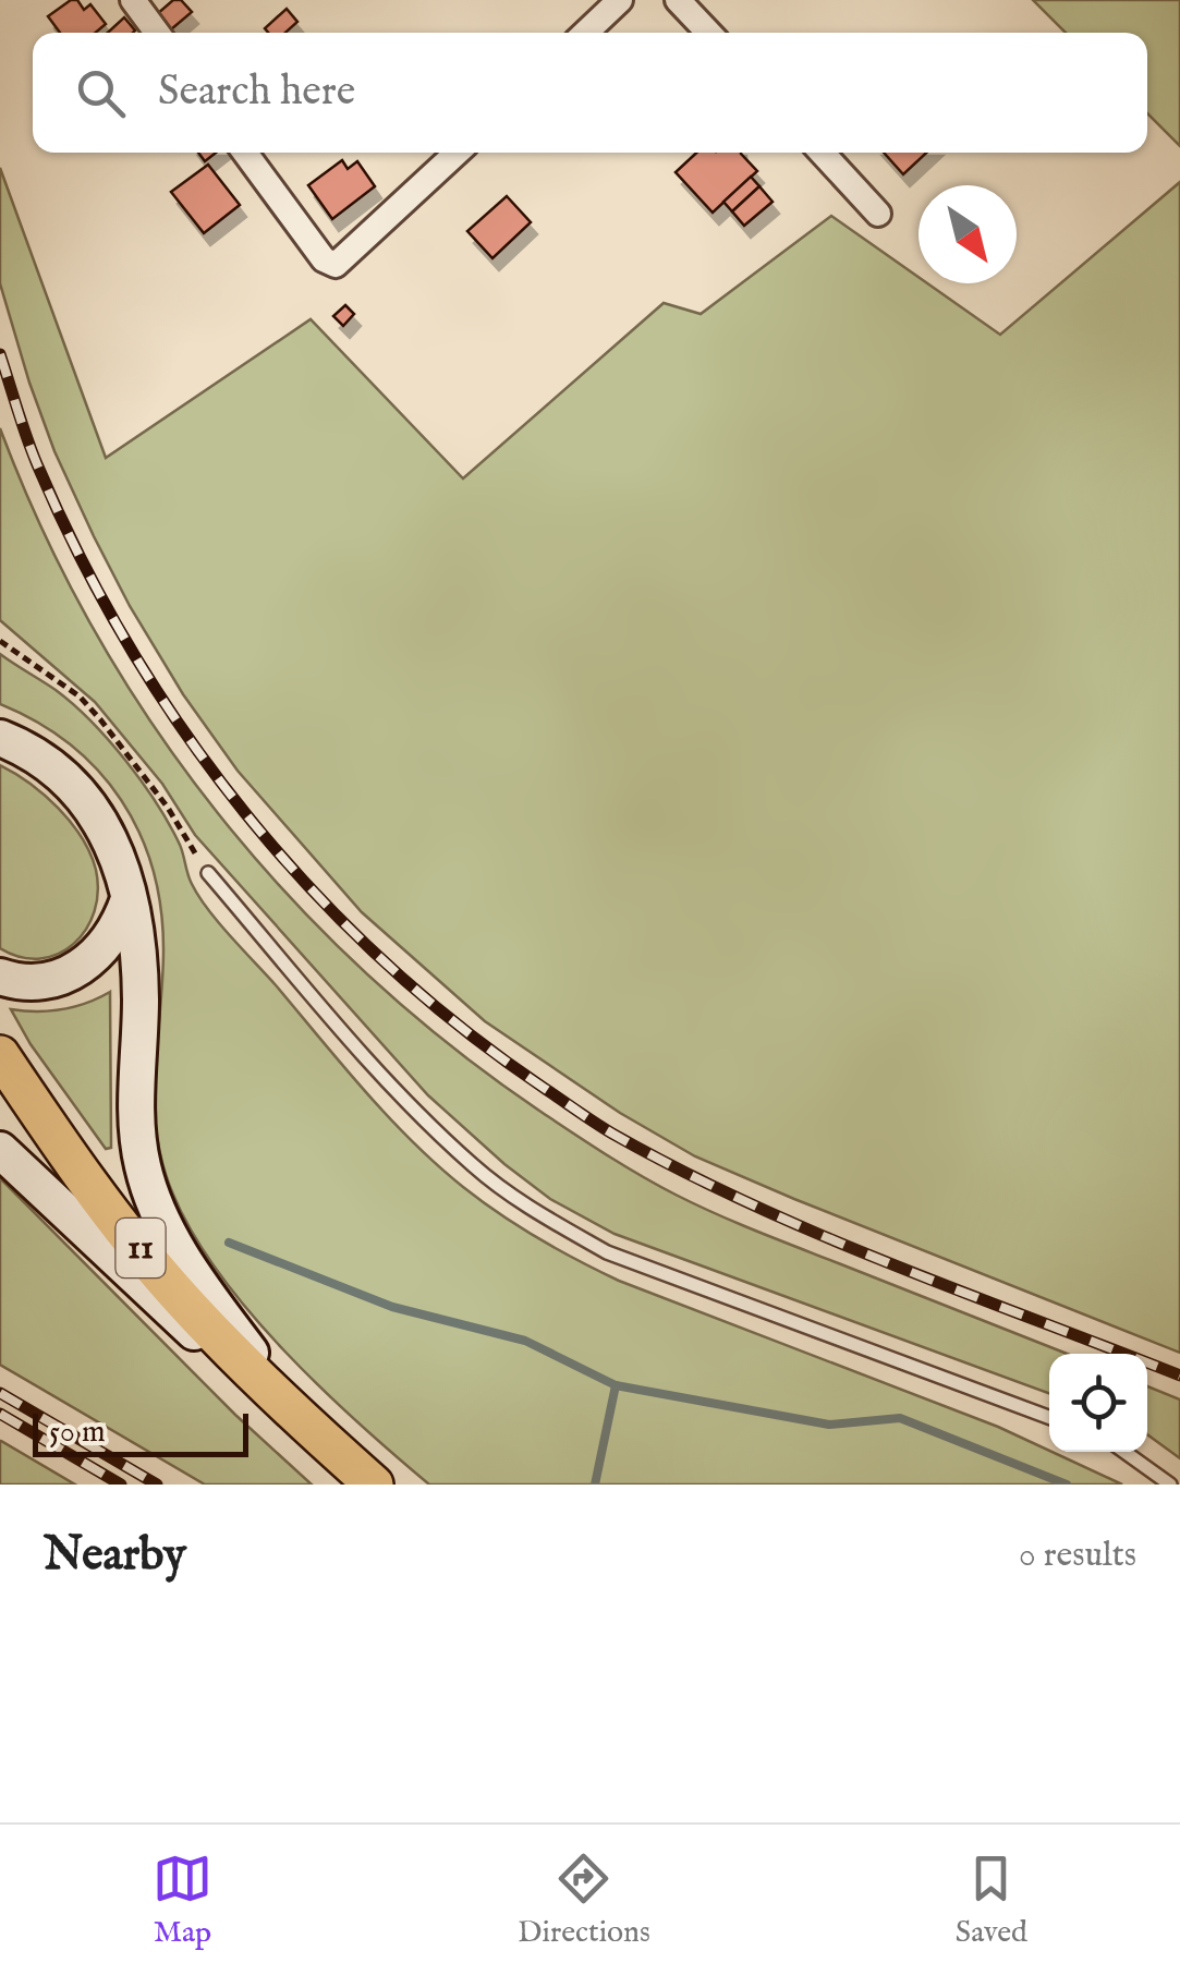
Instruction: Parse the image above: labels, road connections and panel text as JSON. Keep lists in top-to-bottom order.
{
  "streets": {
    "main road": ["11"]
  },
  "scale_bar": "50 m",
  "north": "bottom right",
  "page": {
    "search": "Search here",
    "scale": "50 m",
    "heading": ["Nearby", "0 results"],
    "nav": ["Map", "Directions", "Saved"]
  }
}
